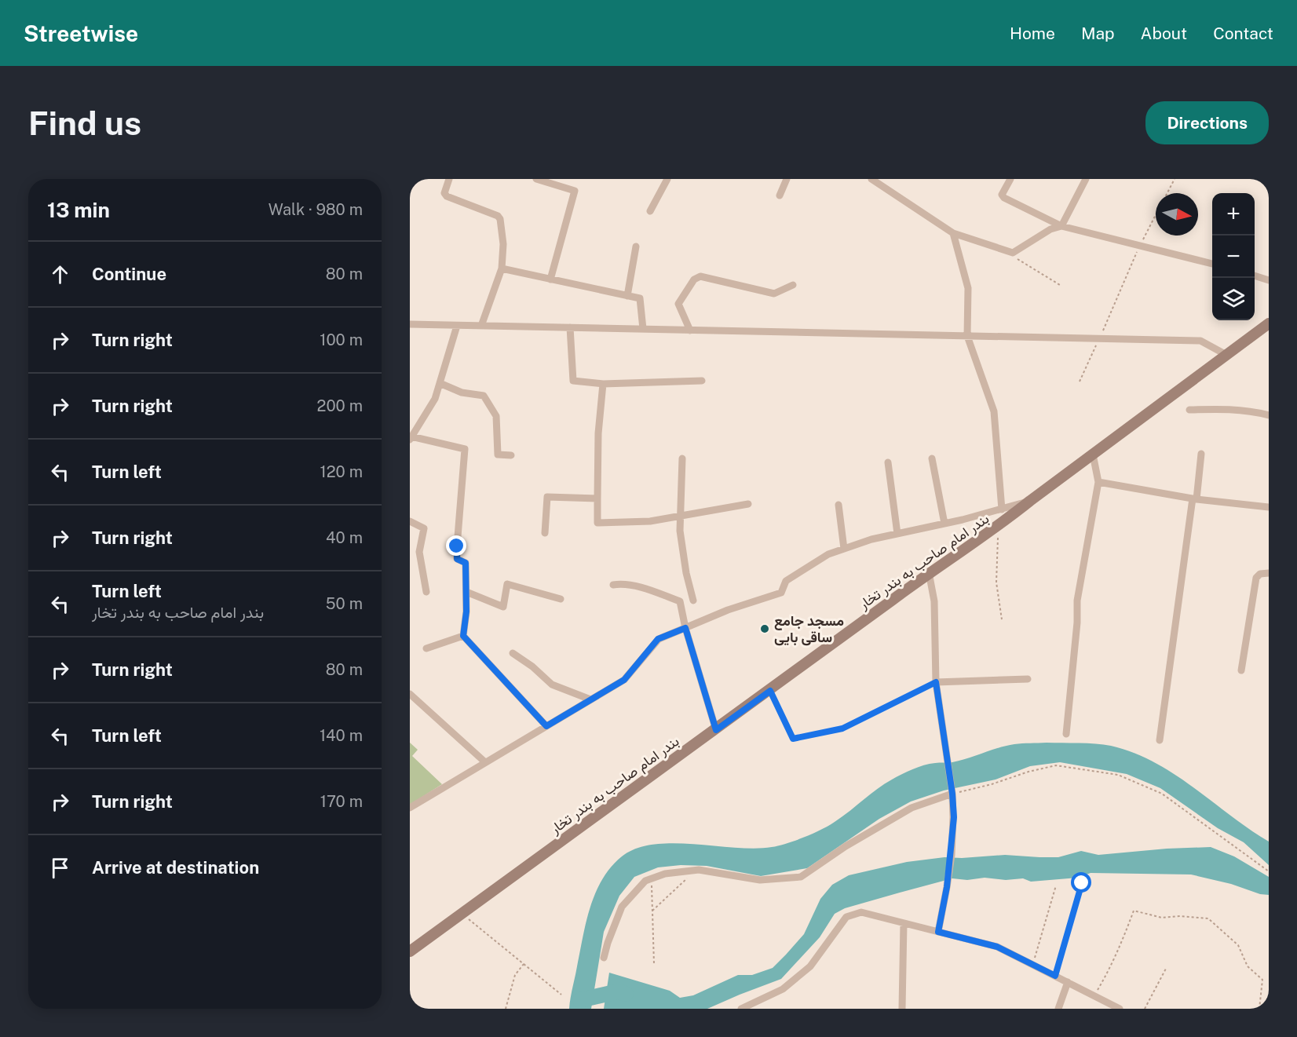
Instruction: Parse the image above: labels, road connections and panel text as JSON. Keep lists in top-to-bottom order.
{
  "streets": {
    "main road": ["بندر امام صاحب به بندر تخار"]
  },
  "places": ["مسجد جامع ساقی بایی"],
  "north": "right",
  "page": {
    "header": "Streetwise",
    "nav": [
      "Home",
      "Map",
      "About",
      "Contact"
    ],
    "buttons": "Directions",
    "title": "Find us",
    "heading": ["13 min", "Walk · 980 m"],
    "map_buttons": ["+", "−"],
    "list": [
      ["Continue", "80 m"],
      ["Turn right", "100 m"],
      ["Turn right", "200 m"],
      ["Turn left", "120 m"],
      ["Turn right", "40 m"],
      ["Turn left", "بندر امام صاحب به بندر تخار", "50 m"],
      ["Turn right", "80 m"],
      ["Turn left", "140 m"],
      ["Turn right", "170 m"],
      "Arrive at destination"
    ]
  }
}
